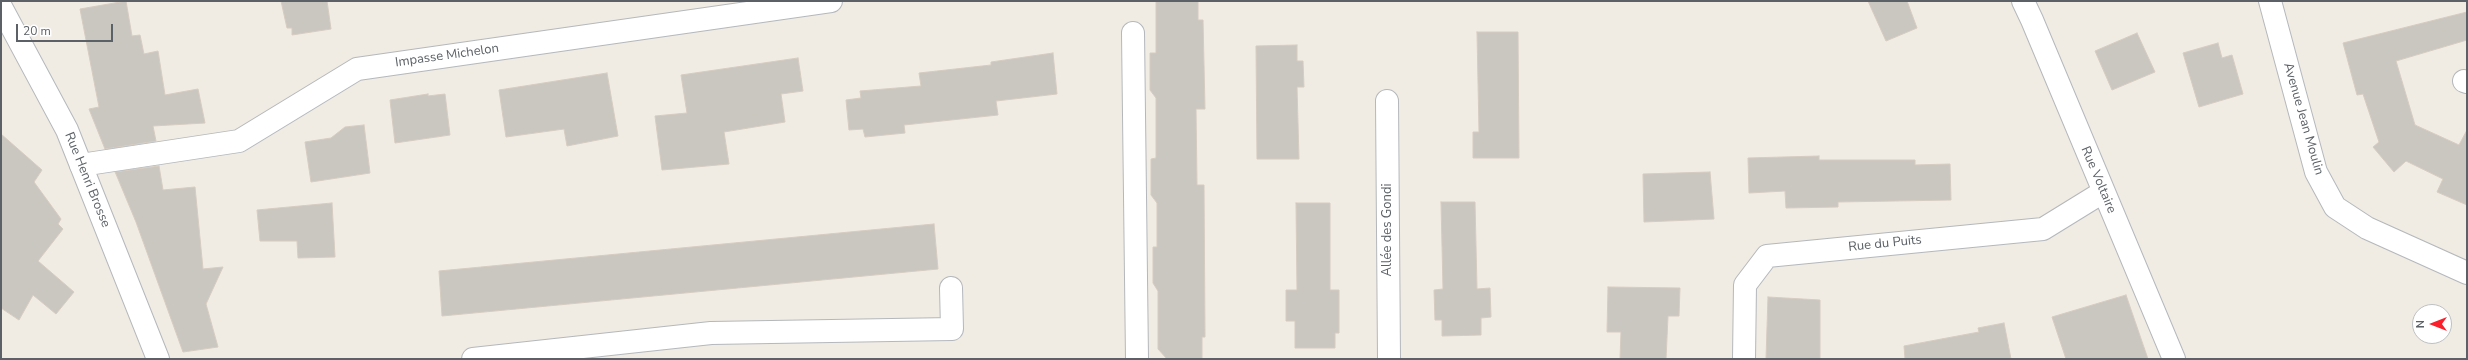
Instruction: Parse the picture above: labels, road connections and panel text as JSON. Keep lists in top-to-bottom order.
{
  "streets": {
    "street": [
      "Impasse Michelon",
      "Avenue Jean Moulin",
      "Rue Henri Brosse",
      "Rue Voltaire",
      "Allée des Gondi",
      "Rue du Puits"
    ]
  },
  "crossings": [
    ["Impasse Michelon", "Rue Henri Brosse"],
    ["Rue Voltaire", "Rue du Puits"]
  ],
  "scale_bar": "20 m",
  "north": "left"
}
